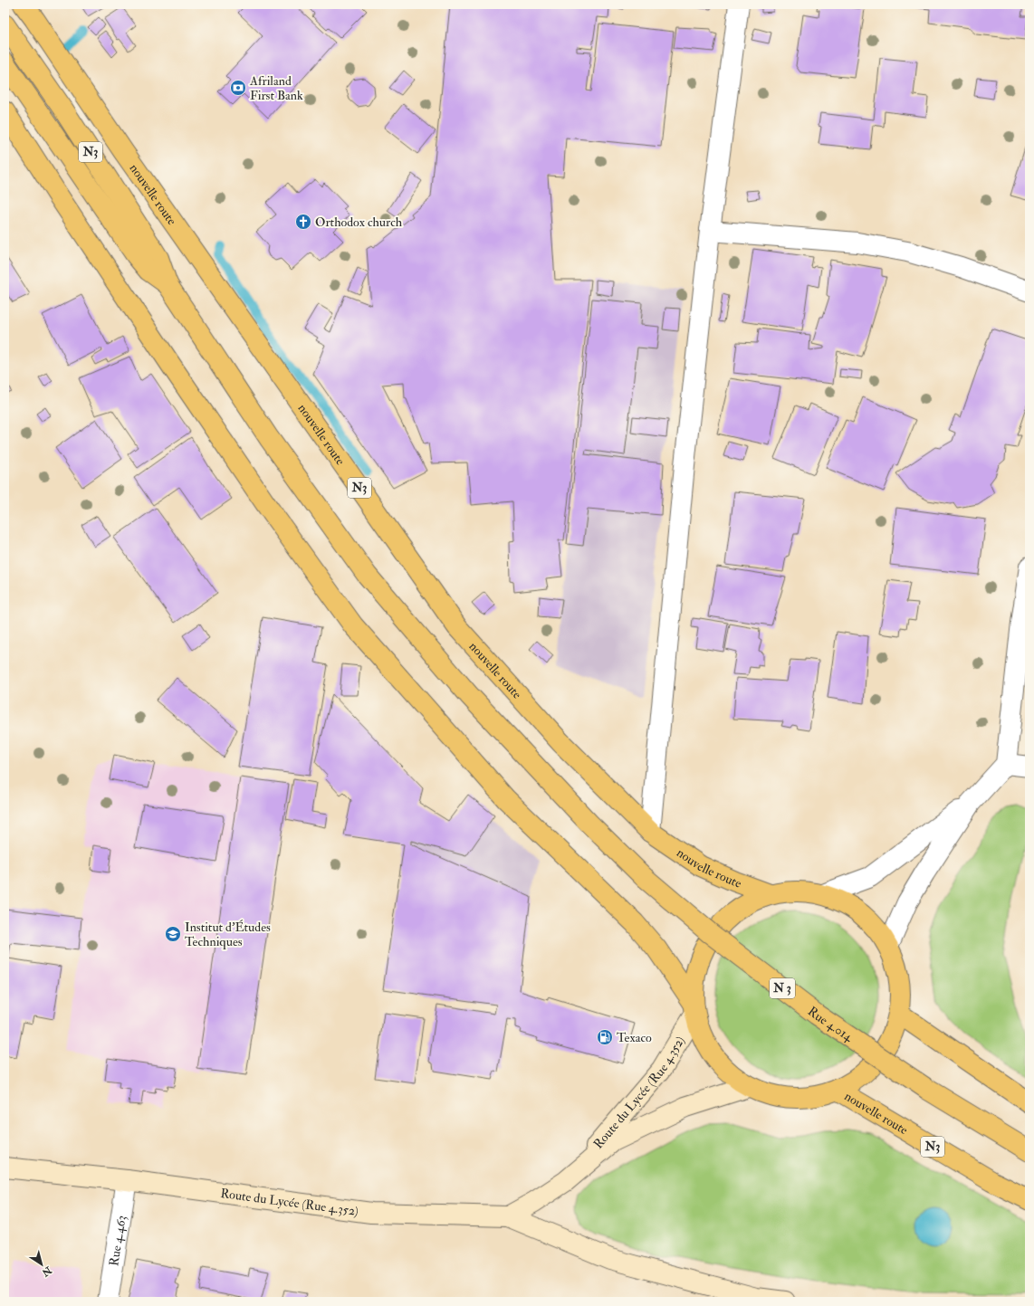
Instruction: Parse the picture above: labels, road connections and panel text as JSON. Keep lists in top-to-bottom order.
{
  "streets": {
    "highway": [
      "N3",
      "nouvelle route",
      "N 3",
      "Rue 4.014"
    ],
    "main road": ["Route du Lycée (Rue 4.352)"],
    "street": ["Rue 4.463"]
  },
  "crossings": [
    ["N3", "Rue 4.014"],
    ["Route du Lycée (Rue 4.352)", "Rue 4.463"]
  ],
  "places": {
    "bank": ["Afriland First Bank"],
    "church": ["Orthodox church"],
    "school or university": ["Institut d'Études Techniques"],
    "fuel station": ["Texaco"]
  },
  "north": "bottom right"
}
